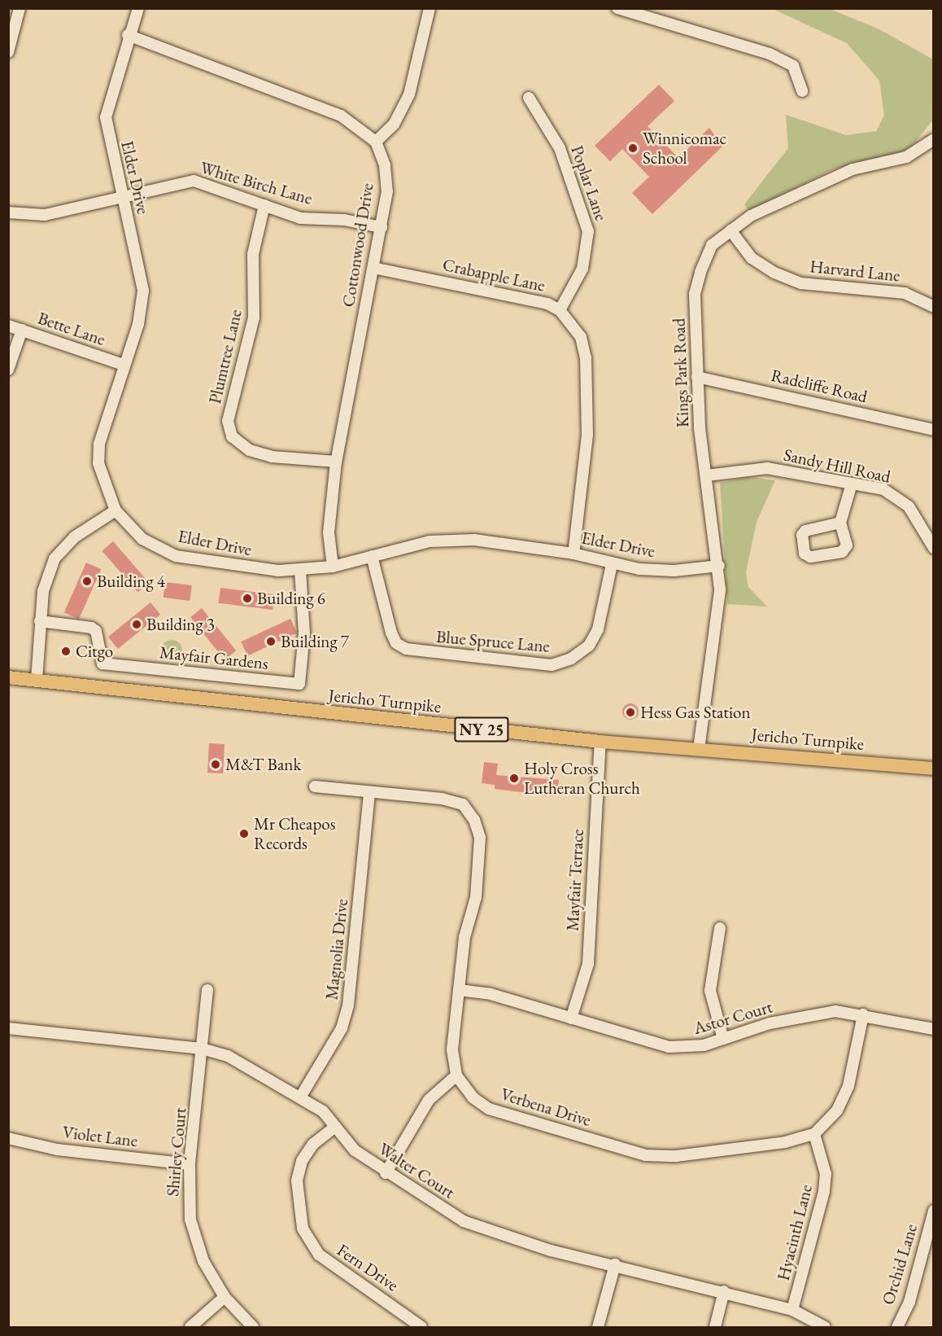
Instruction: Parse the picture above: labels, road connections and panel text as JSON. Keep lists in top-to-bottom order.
{
  "streets": {
    "main road": ["Jericho Turnpike", "NY 25"],
    "street": [
      "Elder Drive",
      "White Birch Lane",
      "Poplar Lane",
      "Cottonwood Drive",
      "Harvard Lane",
      "Crabapple Lane",
      "Bette Lane",
      "Plumtree Lane",
      "Kings Park Road",
      "Radcliffe Road",
      "Sandy Hill Road",
      "Blue Spruce Lane",
      "Mayfair Gardens",
      "Mayfair Terrace",
      "Magnolia Drive",
      "Astor Court",
      "Verbena Drive",
      "Violet Lane",
      "Shirley Court",
      "Walter Court",
      "Hyacinth Lane",
      "Orchid Lane",
      "Fern Drive"
    ]
  },
  "crossings": [
    ["Elder Drive", "White Birch Lane"],
    ["Elder Drive", "Cottonwood Drive"],
    ["Elder Drive", "Crabapple Lane"],
    ["Elder Drive", "Bette Lane"],
    ["Elder Drive", "Kings Park Road"],
    ["Elder Drive", "Blue Spruce Lane"],
    ["Elder Drive", "Mayfair Gardens"],
    ["White Birch Lane", "Cottonwood Drive"],
    ["White Birch Lane", "Plumtree Lane"],
    ["Poplar Lane", "Crabapple Lane"],
    ["Cottonwood Drive", "Crabapple Lane"],
    ["Cottonwood Drive", "Plumtree Lane"],
    ["Harvard Lane", "Kings Park Road"],
    ["Kings Park Road", "Radcliffe Road"],
    ["Kings Park Road", "Sandy Hill Road"],
    ["Kings Park Road", "Jericho Turnpike"],
    ["Jericho Turnpike", "Mayfair Terrace"],
    ["Mayfair Terrace", "Astor Court"],
    ["Magnolia Drive", "Verbena Drive"],
    ["Magnolia Drive", "Walter Court"],
    ["Astor Court", "Verbena Drive"],
    ["Verbena Drive", "Hyacinth Lane"],
    ["Violet Lane", "Shirley Court"],
    ["Shirley Court", "Walter Court"],
    ["Walter Court", "Hyacinth Lane"],
    ["Walter Court", "Fern Drive"]
  ],
  "places": [
    "Winnicomac School",
    "Building 4",
    "Building 6",
    "Building 3",
    "Building 7",
    "Citgo",
    "Hess Gas Station",
    "M&T Bank",
    "Holy Cross Lutheran Church",
    "Mr Cheapos Records"
  ]
}
